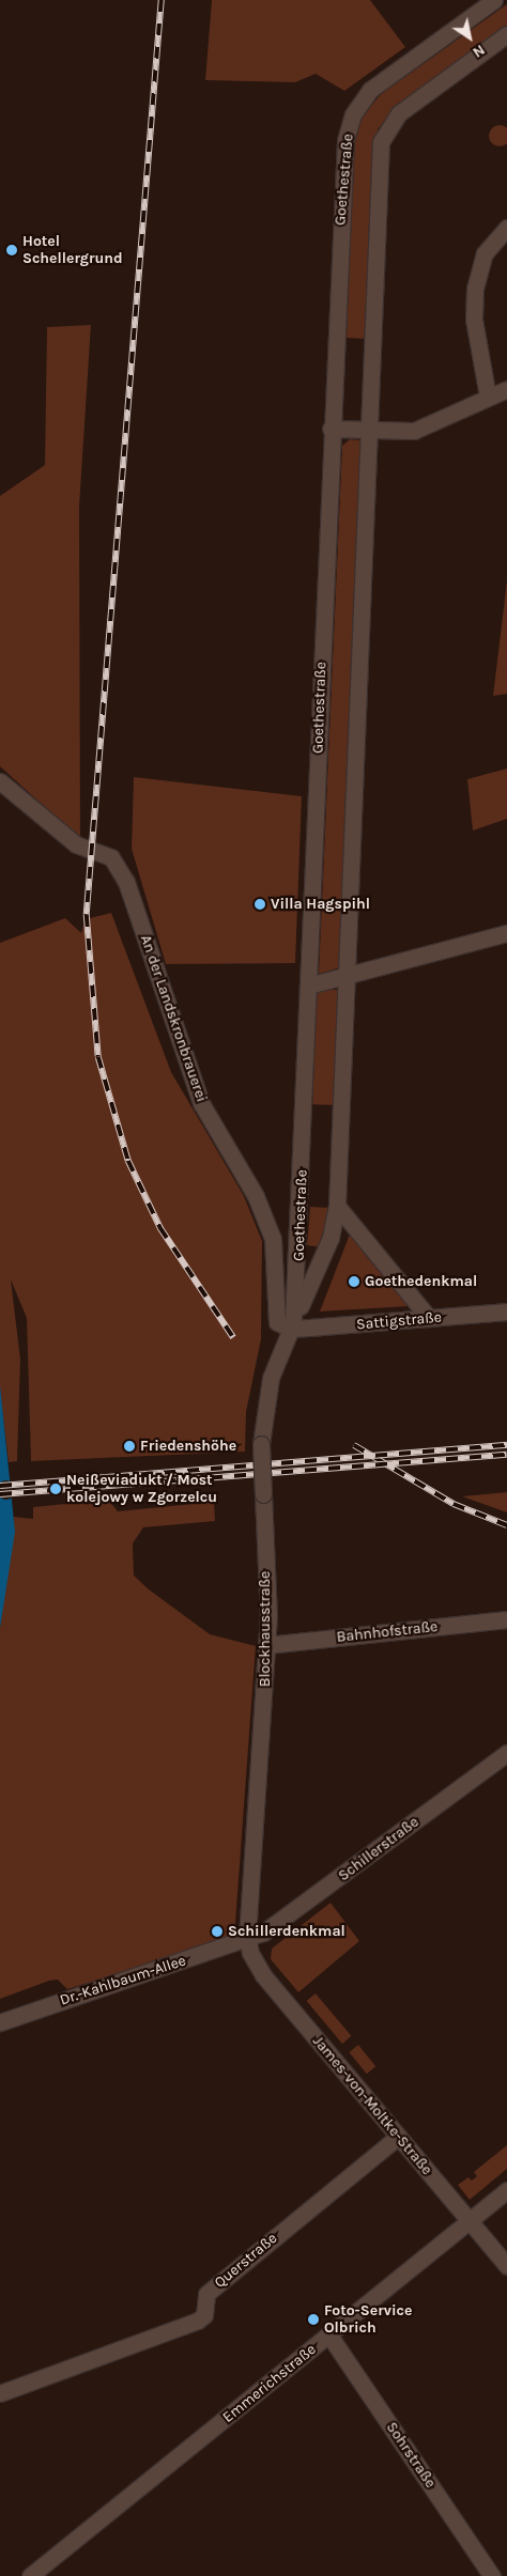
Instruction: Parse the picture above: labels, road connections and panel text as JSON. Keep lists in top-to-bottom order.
{
  "streets": {
    "street": [
      "Goethestraße",
      "An der Landskronbrauerei",
      "Sattigstraße",
      "Blockhausstraße",
      "Bahnhofstraße",
      "Schillerstraße",
      "Dr.-Kahlbaum-Allee",
      "James-von-Moltke-Straße",
      "Querstraße",
      "Emmerichstraße",
      "Sohrstraße"
    ]
  },
  "crossings": [
    ["Goethestraße", "An der Landskronbrauerei"],
    ["Goethestraße", "Sattigstraße"],
    ["Goethestraße", "Blockhausstraße"],
    ["An der Landskronbrauerei", "Sattigstraße"],
    ["An der Landskronbrauerei", "Blockhausstraße"],
    ["Sattigstraße", "Blockhausstraße"],
    ["Blockhausstraße", "Bahnhofstraße"],
    ["Blockhausstraße", "Schillerstraße"],
    ["Blockhausstraße", "Dr.-Kahlbaum-Allee"],
    ["Blockhausstraße", "James-von-Moltke-Straße"],
    ["Schillerstraße", "Dr.-Kahlbaum-Allee"],
    ["Schillerstraße", "James-von-Moltke-Straße"],
    ["Dr.-Kahlbaum-Allee", "James-von-Moltke-Straße"],
    ["James-von-Moltke-Straße", "Querstraße"],
    ["James-von-Moltke-Straße", "Emmerichstraße"],
    ["Emmerichstraße", "Sohrstraße"]
  ],
  "places": [
    "Hotel Schellergrund",
    "Villa Hagspihl",
    "Goethedenkmal",
    "Friedenshöhe",
    "Neißeviadukt / Most kolejowy w Zgorzelcu",
    "Schillerdenkmal",
    "Foto-Service Olbrich"
  ],
  "north": "bottom right"
}
